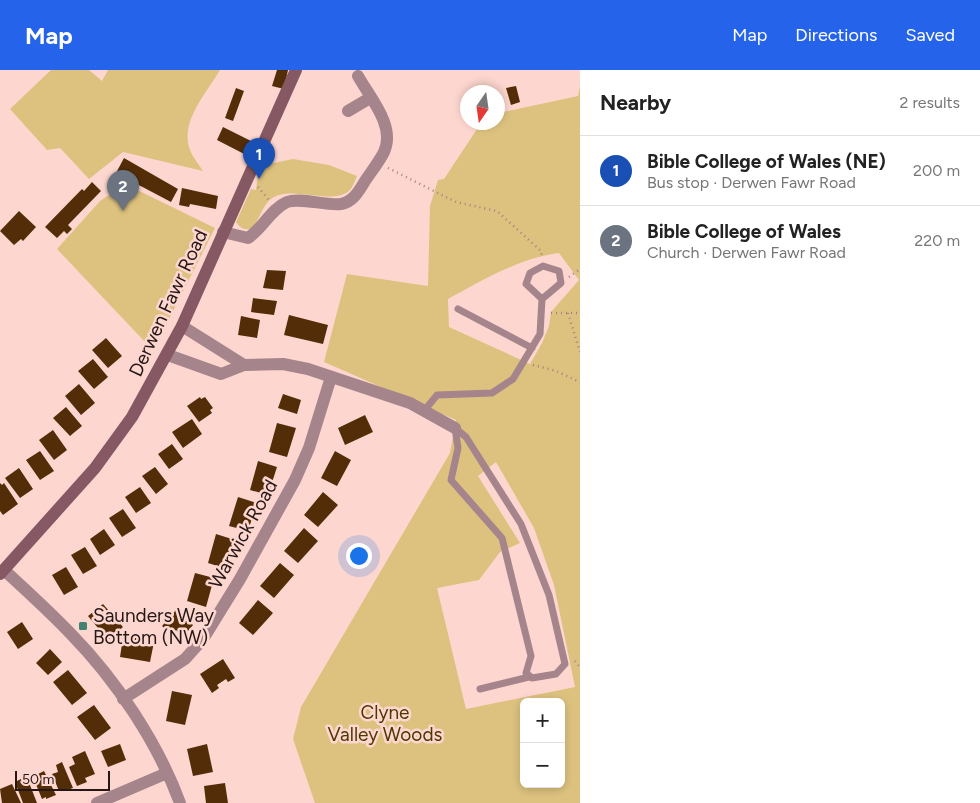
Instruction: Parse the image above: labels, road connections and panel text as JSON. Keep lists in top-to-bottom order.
{
  "streets": {
    "main road": ["Derwen Fawr Road"],
    "street": ["Warwick Road"]
  },
  "parks": ["Clyne Valley Woods"],
  "places": {
    "transit": ["Saunders Way Bottom (NW)"]
  },
  "scale_bar": "50 m",
  "north": "bottom",
  "page": {
    "header": "Map",
    "nav": ["Map", "Directions", "Saved"],
    "heading": ["Nearby", "2 results"],
    "list": [
      {
        "mark": "1",
        "name": "Bible College of Wales (NE)",
        "note": "Bus stop · Derwen Fawr Road",
        "value": "200 m"
      },
      {
        "mark": "2",
        "name": "Bible College of Wales",
        "note": "Church · Derwen Fawr Road",
        "value": "220 m"
      }
    ],
    "pins": ["1", "2"],
    "map_buttons": ["+", "−"],
    "scale": "50 m"
  }
}
